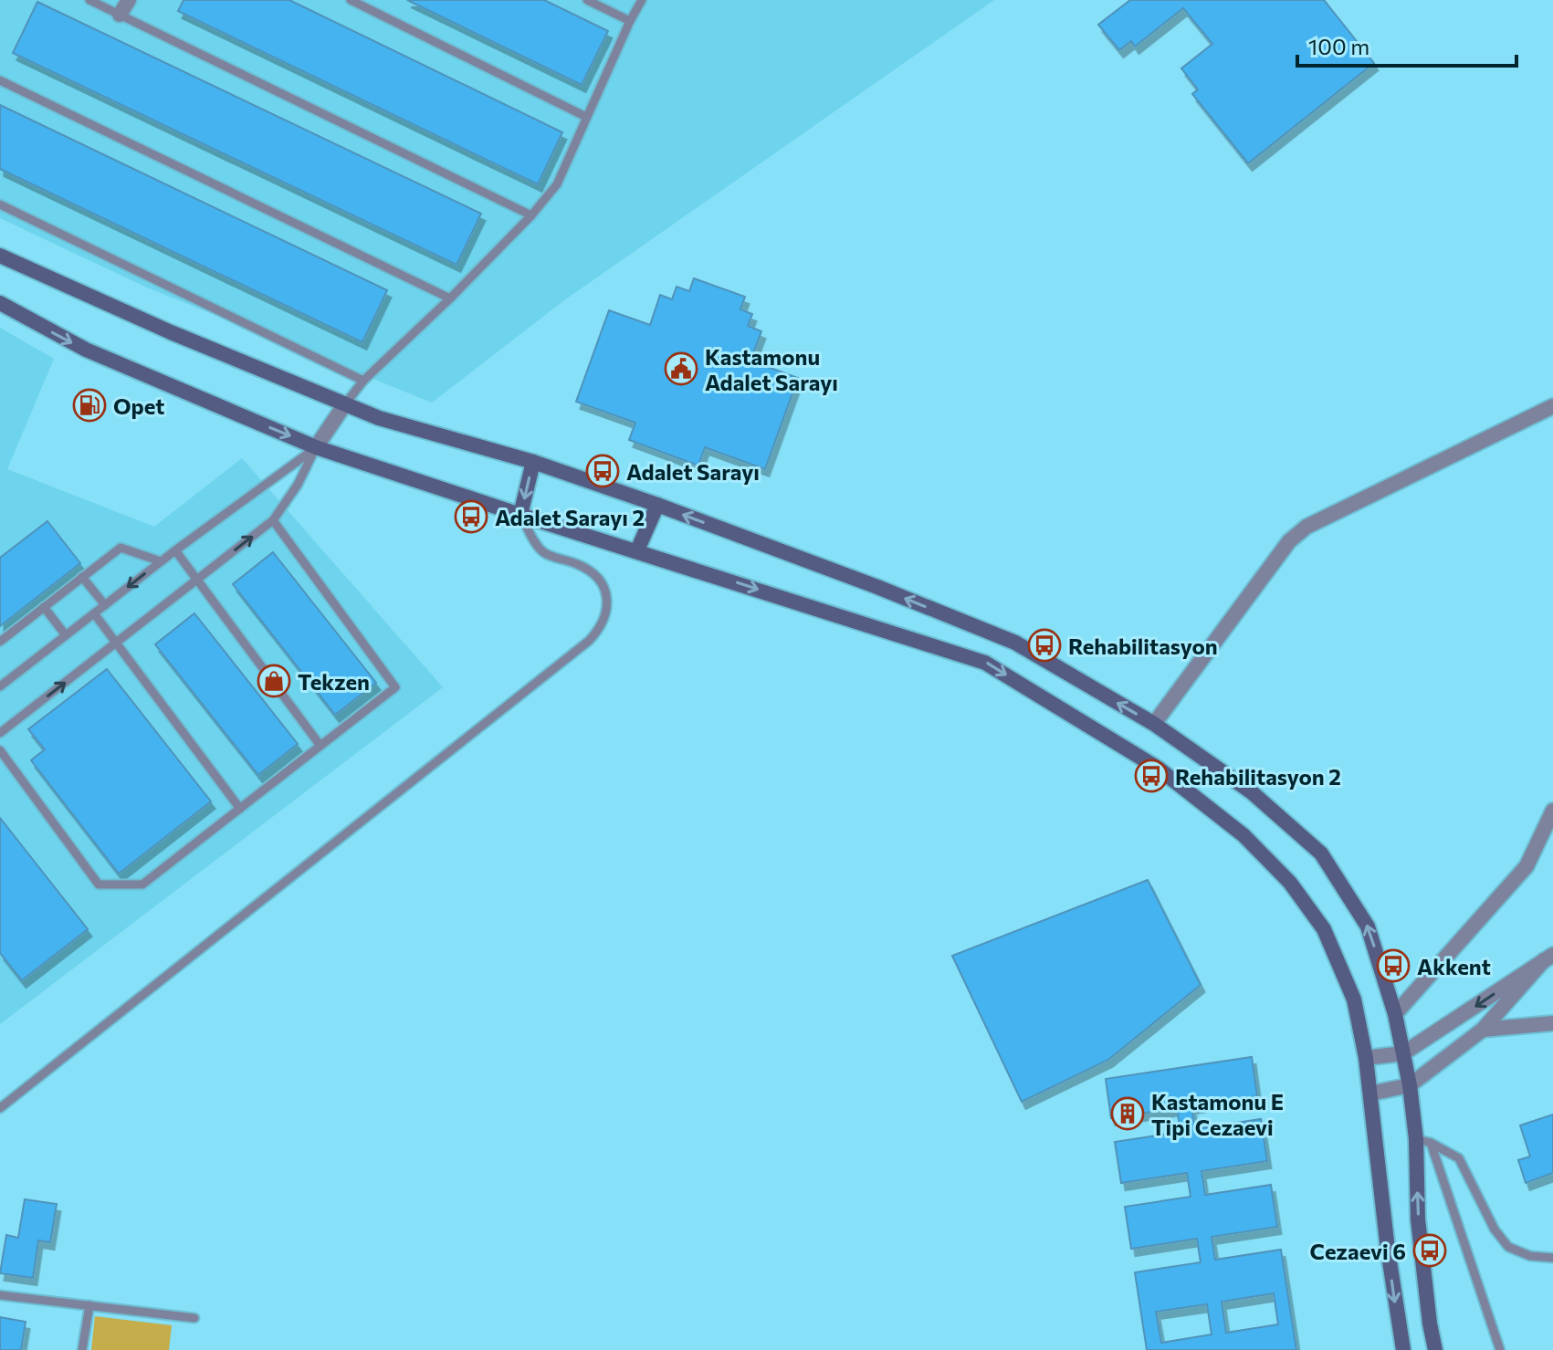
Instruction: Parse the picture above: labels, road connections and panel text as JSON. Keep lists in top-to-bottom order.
{
  "places": {
    "public building": ["Kastamonu Adalet Sarayı"],
    "fuel station": ["Opet"],
    "bus stop": [
      "Adalet Sarayı",
      "Adalet Sarayı 2",
      "Rehabilitasyon",
      "Rehabilitasyon 2",
      "Akkent",
      "Cezaevi 6"
    ],
    "shop": ["Tekzen"],
    "building": ["Kastamonu E Tipi Cezaevi"]
  },
  "scale_bar": "100 m"
}
